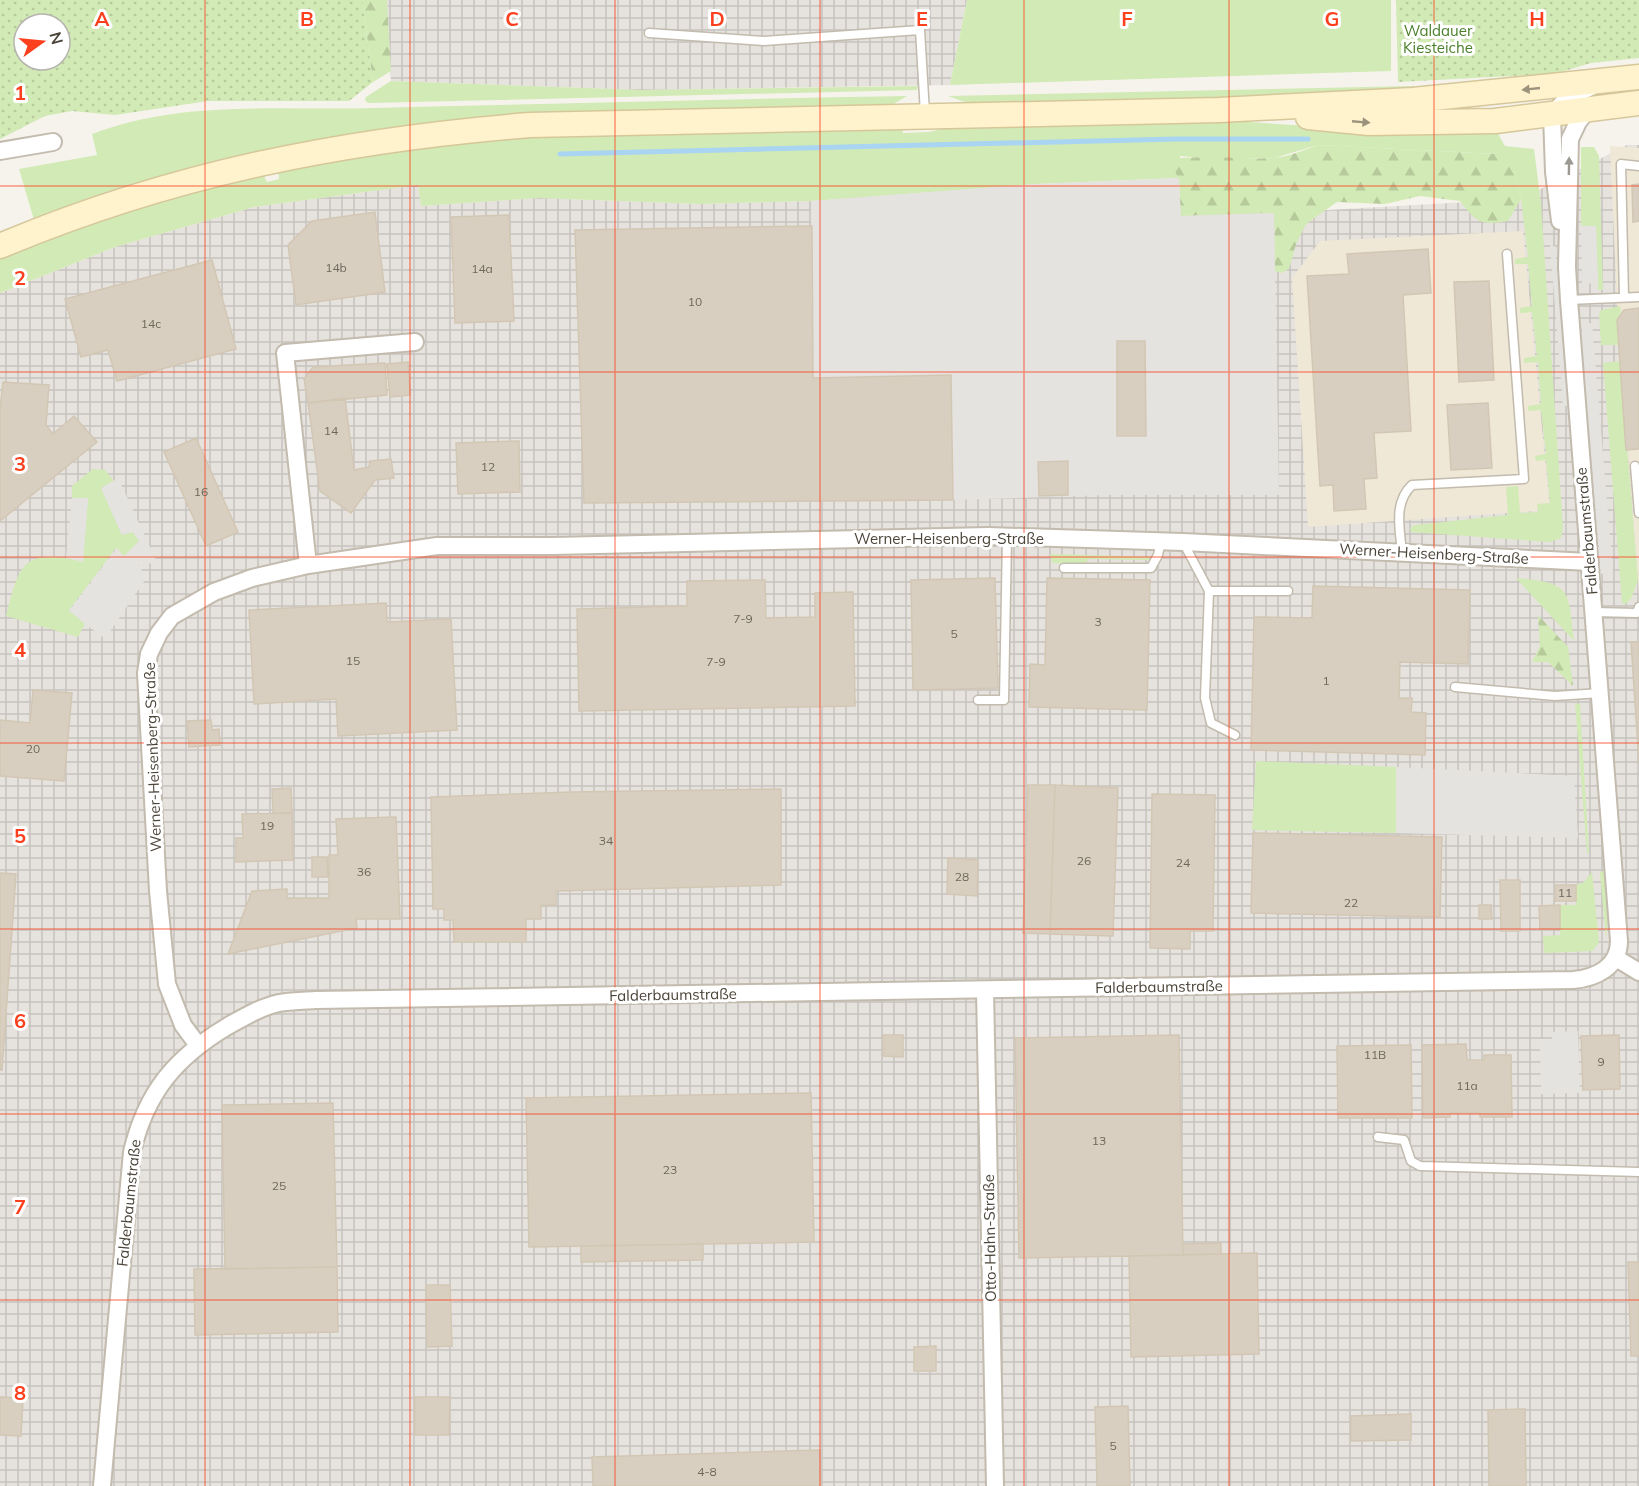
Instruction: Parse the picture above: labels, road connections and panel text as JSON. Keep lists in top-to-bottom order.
{
  "streets": {
    "street": ["Falderbaumstraße", "Werner-Heisenberg-Straße", "Otto-Hahn-Straße"]
  },
  "crossings": [
    ["Falderbaumstraße", "Werner-Heisenberg-Straße"],
    ["Falderbaumstraße", "Otto-Hahn-Straße"]
  ],
  "parks": ["Waldauer Kiesteiche"],
  "house_numbers": [
    "14b",
    "14a",
    "10",
    "14c",
    "14",
    "12",
    "16",
    "7-9",
    "3",
    "5",
    "15",
    "7-9",
    "1",
    "20",
    "19",
    "34",
    "26",
    "24",
    "36",
    "28",
    "11",
    "22",
    "11B",
    "9",
    "11a",
    "13",
    "23",
    "25",
    "5",
    "4-8"
  ],
  "north": "right",
  "grid": {
    "columns": [
      "A",
      "B",
      "C",
      "D",
      "E",
      "F",
      "G",
      "H"
    ],
    "rows": [
      "1",
      "2",
      "3",
      "4",
      "5",
      "6",
      "7",
      "8"
    ]
  }
}
